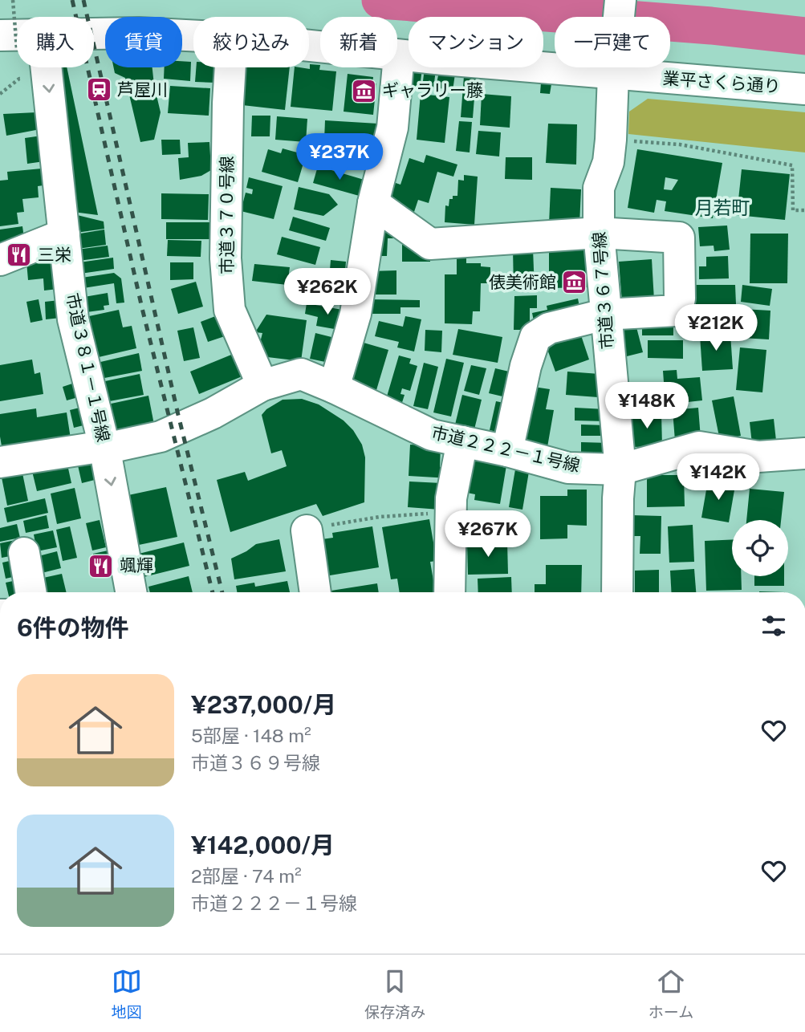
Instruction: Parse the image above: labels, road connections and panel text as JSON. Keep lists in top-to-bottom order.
{
  "streets": {
    "street": [
      "業平さくら通り",
      "市道３７０号線",
      "市道３６７号線",
      "市道３８１－１号線",
      "市道２２２－１号線"
    ]
  },
  "crossings": [
    ["市道３７０号線", "市道２２２－１号線"],
    ["市道３６７号線", "市道２２２－１号線"],
    ["市道３８１－１号線", "市道２２２－１号線"]
  ],
  "one_way": ["市道３８１－１号線"],
  "districts": ["月若町"],
  "places": {
    "station": ["芦屋川"],
    "museum": ["ギャラリー藤", "俵美術館"],
    "restaurant": ["三栄", "颯輝"]
  },
  "page": {
    "chip": [
      "購入",
      "賃貸",
      "絞り込み",
      "新着",
      "マンション",
      "一戸建て"
    ],
    "price": [
      "¥237K",
      "¥262K",
      "¥212K",
      "¥148K",
      "¥142K",
      "¥267K"
    ],
    "heading": "6件の物件",
    "list": [
      {
        "name": "¥237,000/月",
        "note": "5部屋 · 148 m² · 市道３６９号線"
      },
      {
        "name": "¥142,000/月",
        "note": "2部屋 · 74 m² · 市道２２２－１号線"
      }
    ],
    "tabs": ["地図", "保存済み", "ホーム"]
  }
}
